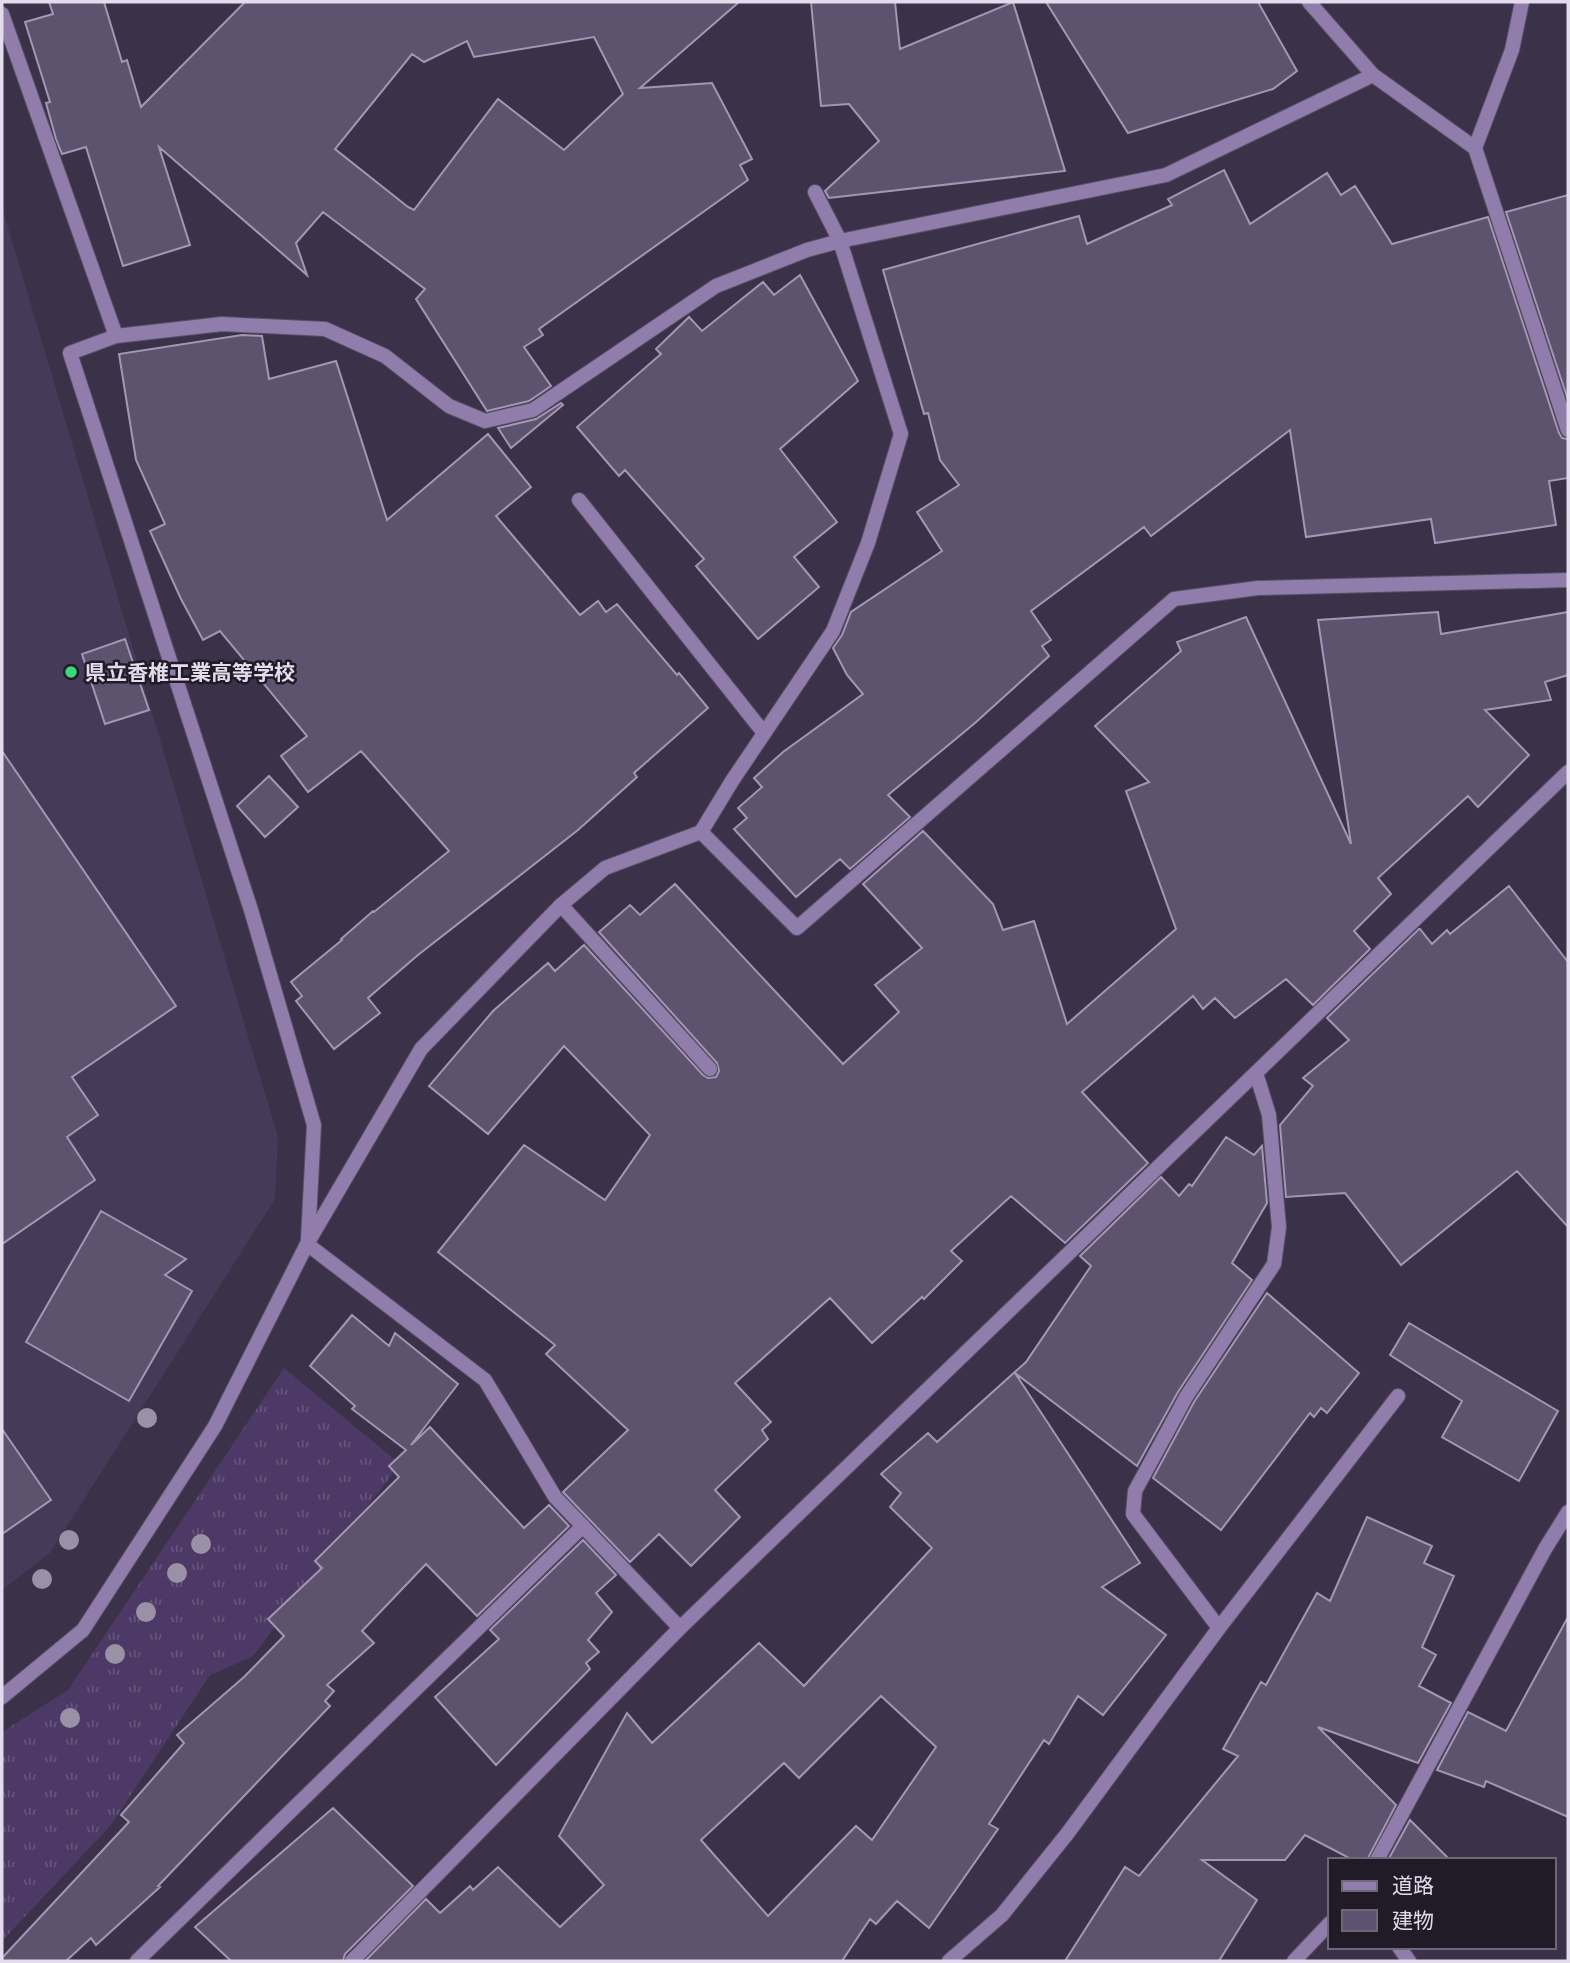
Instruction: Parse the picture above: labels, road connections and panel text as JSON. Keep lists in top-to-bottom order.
{
  "places": ["県立香椎工業高等学校"],
  "legend": ["道路", "建物"]
}
